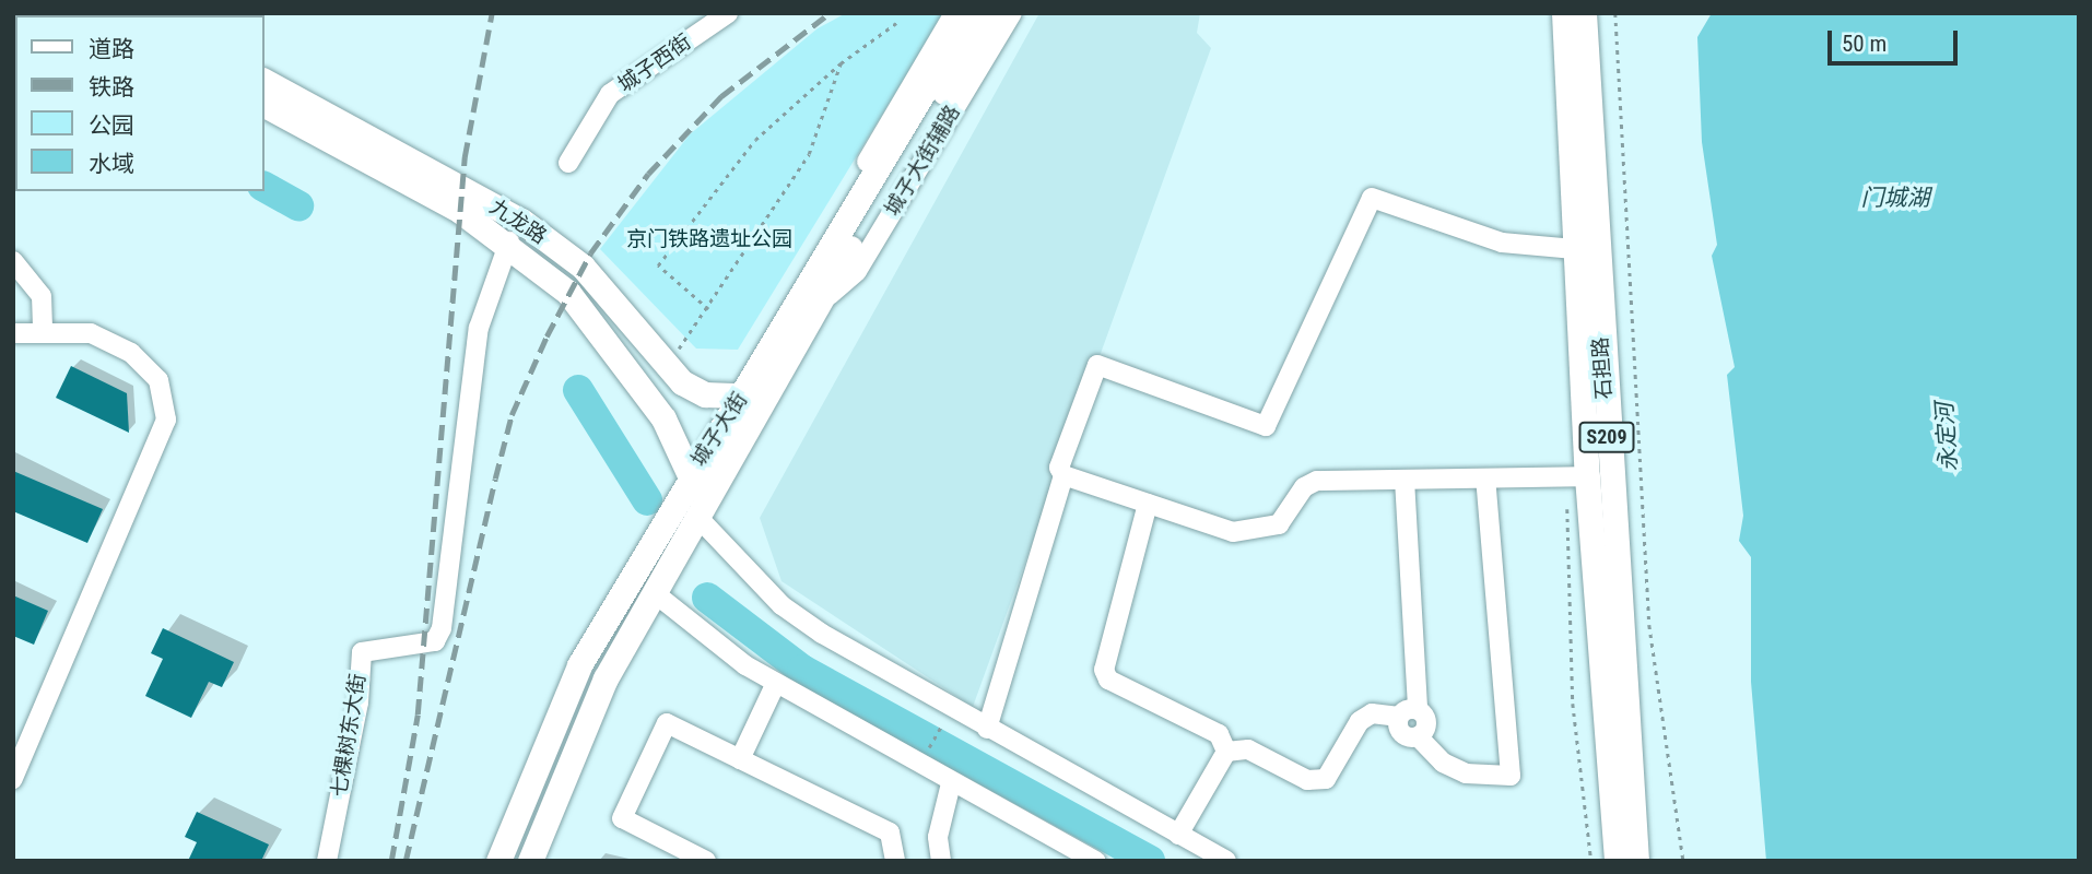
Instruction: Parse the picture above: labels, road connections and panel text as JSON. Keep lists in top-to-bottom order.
{
  "streets": {
    "main road": [
      "九龙路",
      "石担路",
      "城子大街",
      "S209"
    ],
    "street": ["城子西街", "城子大街辅路", "七棵树东大街"]
  },
  "crossings": [
    ["城子大街辅路", "城子大街"],
    ["九龙路", "城子大街"],
    ["九龙路", "七棵树东大街"]
  ],
  "water": ["门城湖", "永定河"],
  "parks": ["京门铁路遗址公园"],
  "legend": [
    "道路",
    "铁路",
    "公园",
    "水域"
  ],
  "scale_bar": "50 m"
}
